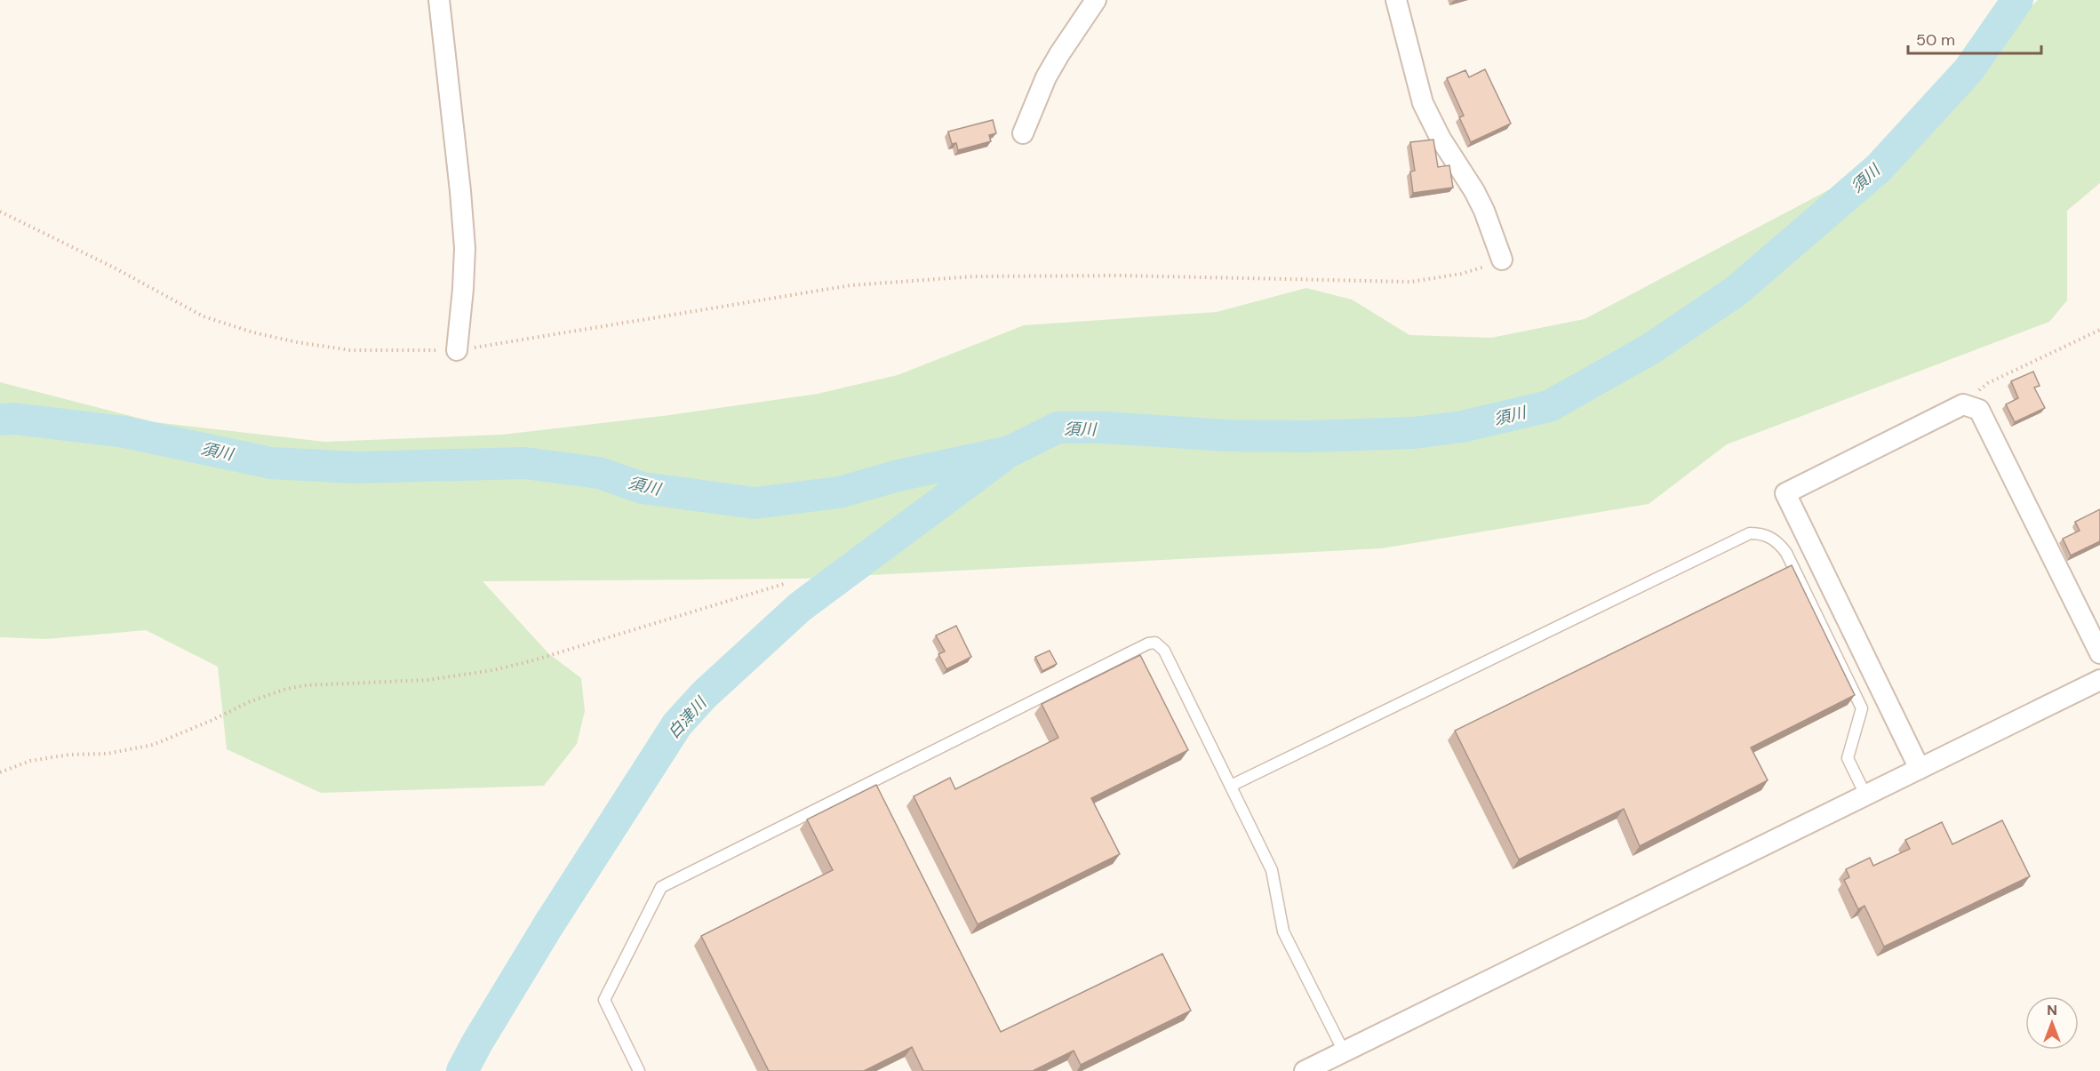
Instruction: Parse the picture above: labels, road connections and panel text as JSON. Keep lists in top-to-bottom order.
{
  "water": ["須川", "白津川"],
  "scale_bar": "50 m",
  "north": "top"
}
